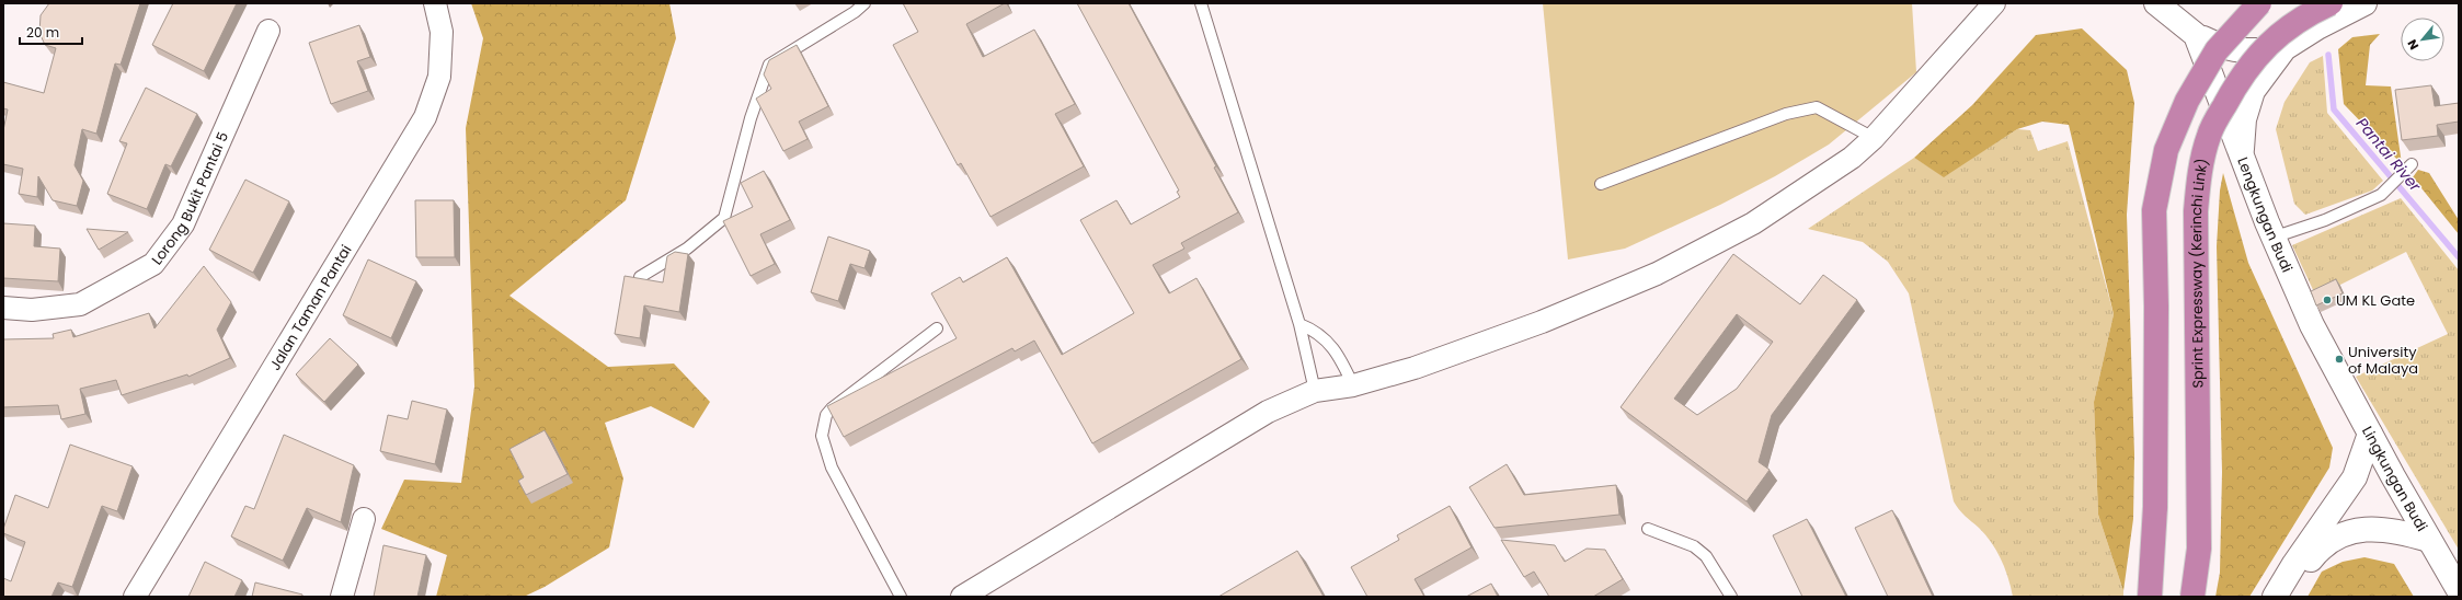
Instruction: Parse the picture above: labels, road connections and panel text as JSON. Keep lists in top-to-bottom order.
{
  "streets": {
    "highway": ["Sprint Expressway (Kerinchi Link)"],
    "street": [
      "Lorong Bukit Pantai 5",
      "Lengkungan Budi",
      "Jalan Taman Pantai",
      "Lingkungan Budi"
    ]
  },
  "crossings": [
    ["Lengkungan Budi", "Lingkungan Budi"]
  ],
  "water": ["Pantai River"],
  "places": ["UM KL Gate", "University of Malaya"],
  "scale_bar": "20 m",
  "north": "bottom left"
}
